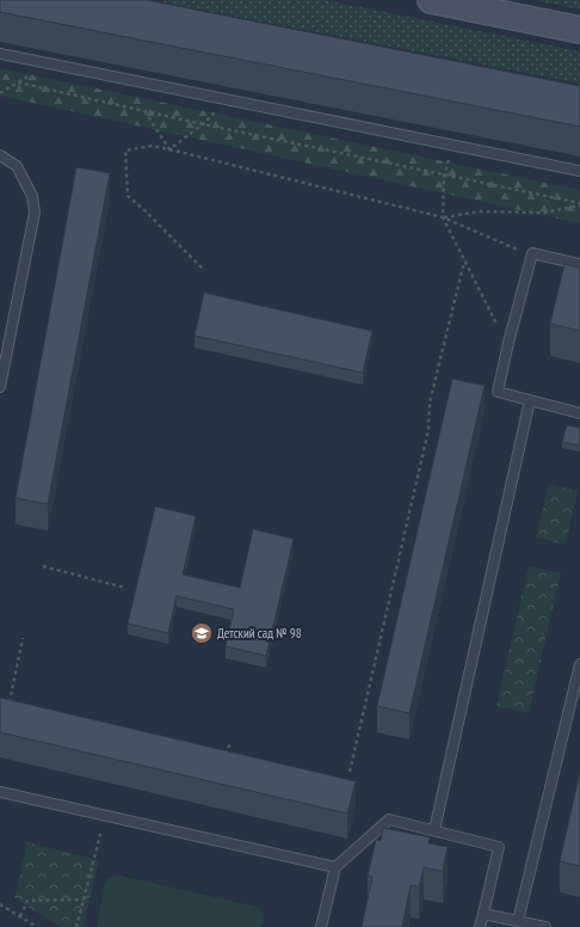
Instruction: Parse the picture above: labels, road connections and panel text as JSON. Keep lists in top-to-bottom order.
{
  "places": {
    "school or university": ["Детский сад № 98"]
  }
}
